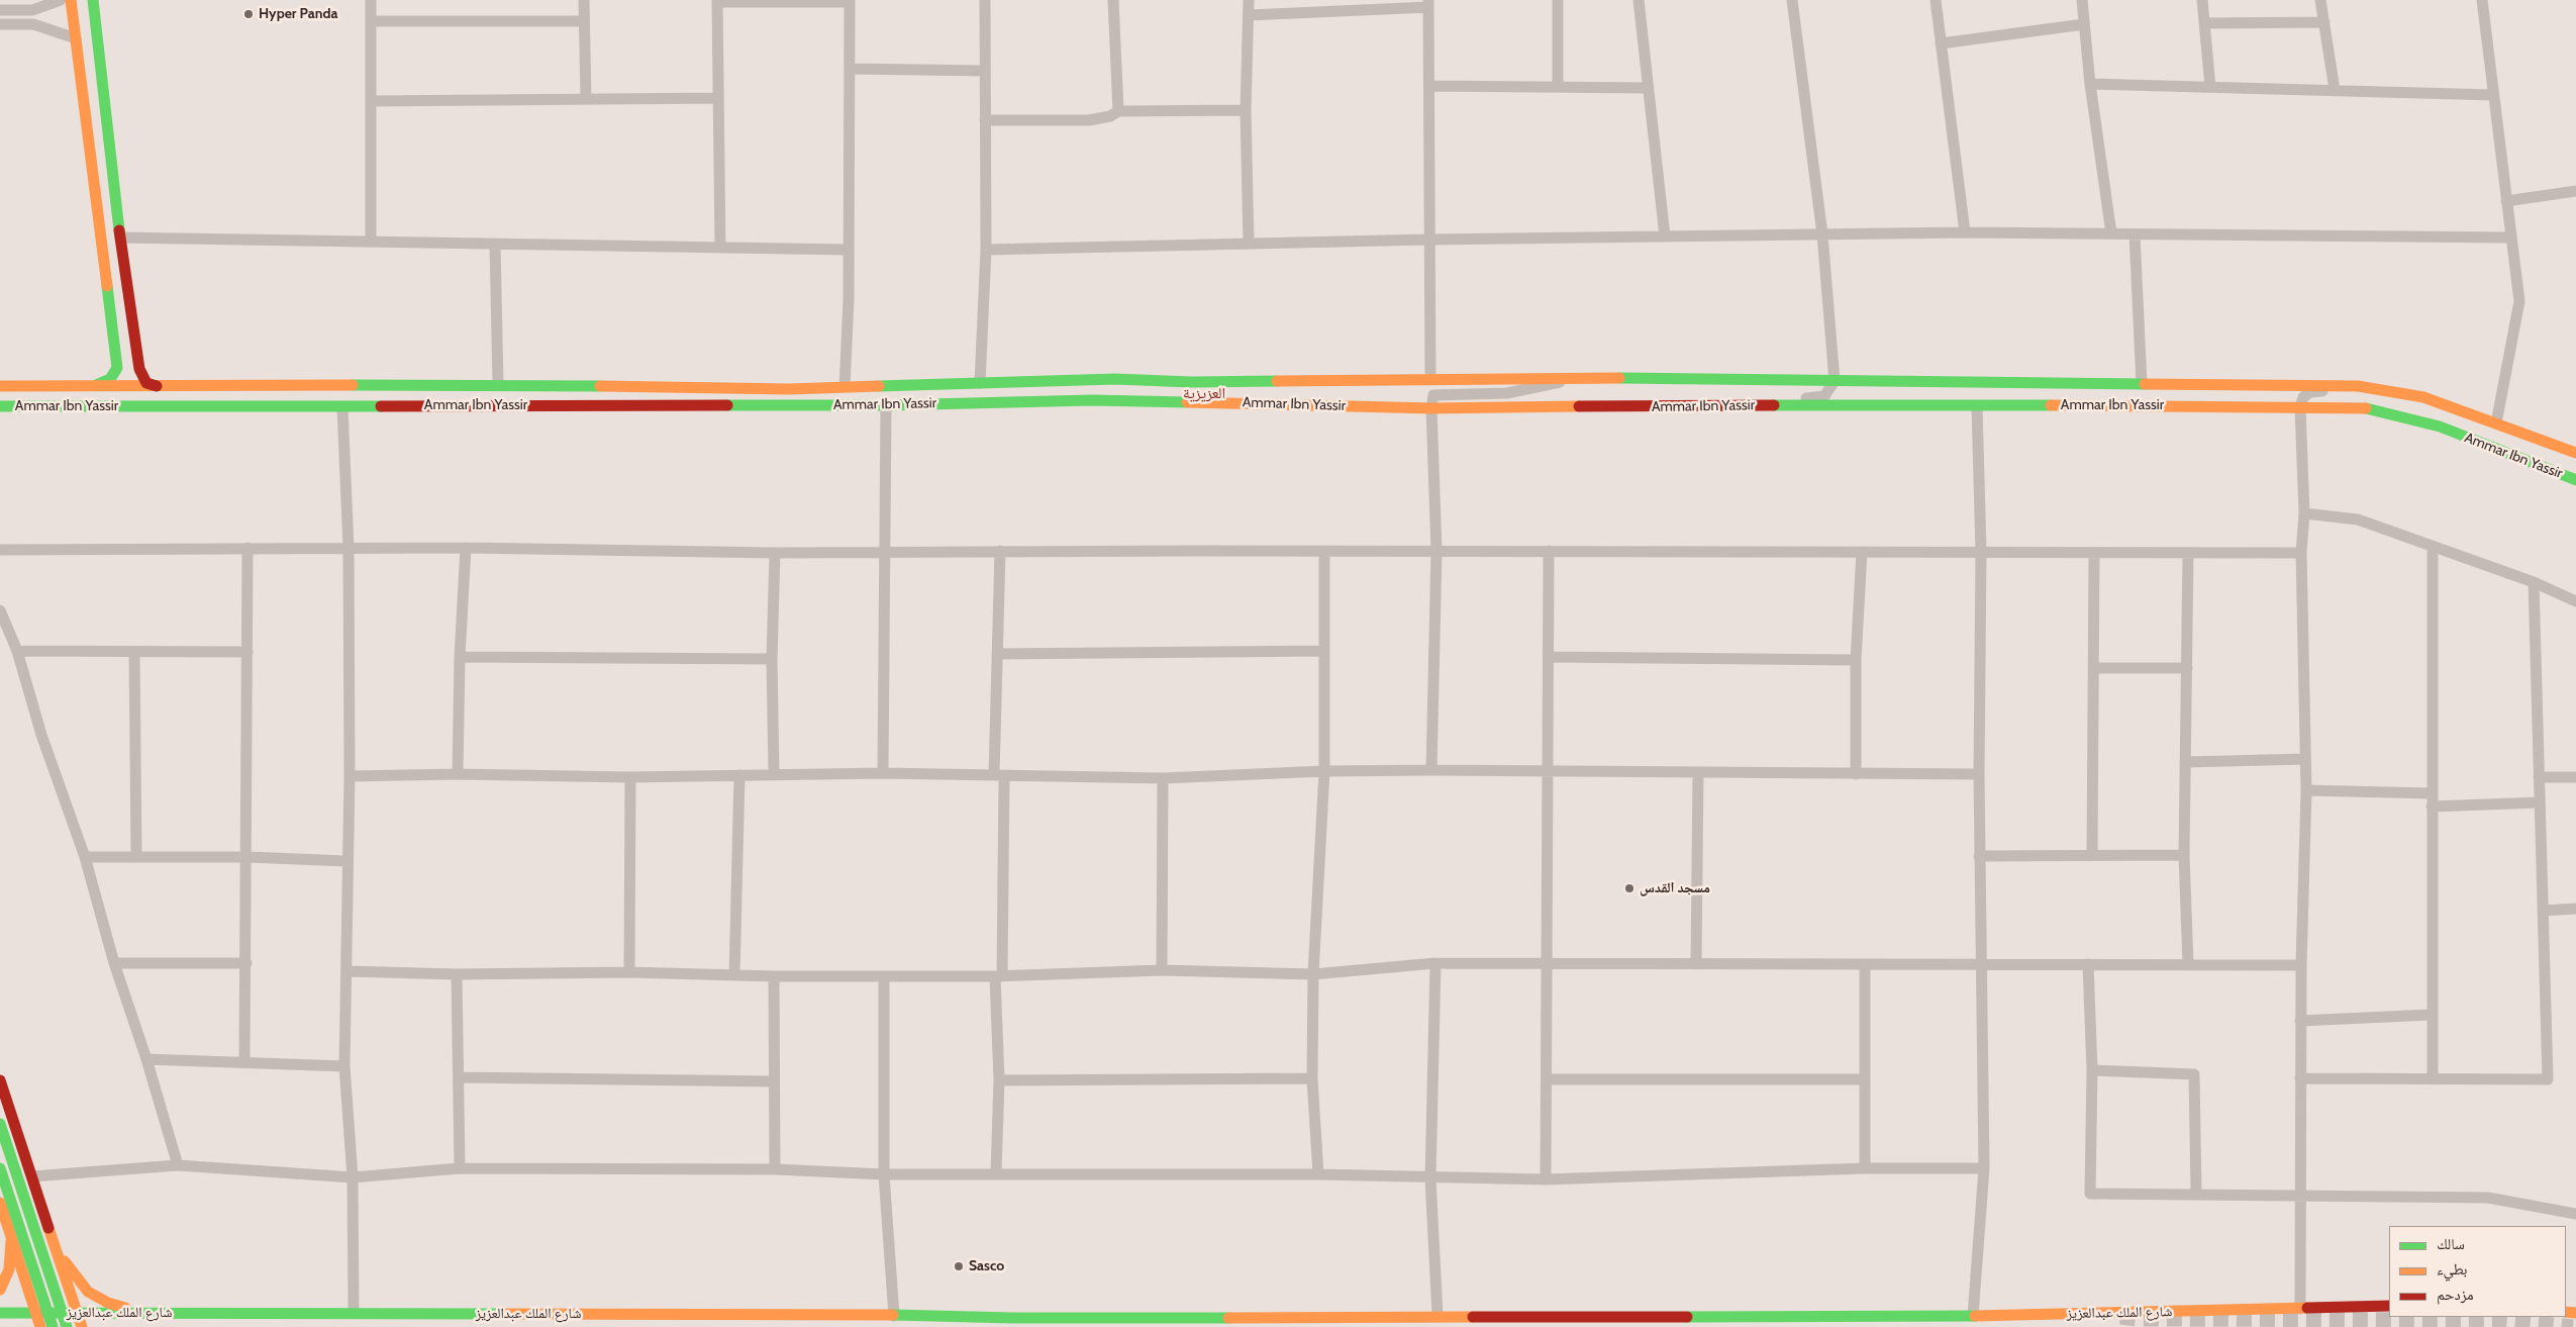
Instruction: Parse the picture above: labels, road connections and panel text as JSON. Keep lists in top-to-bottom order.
{
  "streets": {
    "street": ["Ammar Ibn Yassir", "شارع الملك عبدالعزيز"]
  },
  "districts": ["العزيزية"],
  "places": ["Hyper Panda", "مسجد القدس", "Sasco"],
  "legend": ["سالك", "بطيء", "مزدحم"]
}
